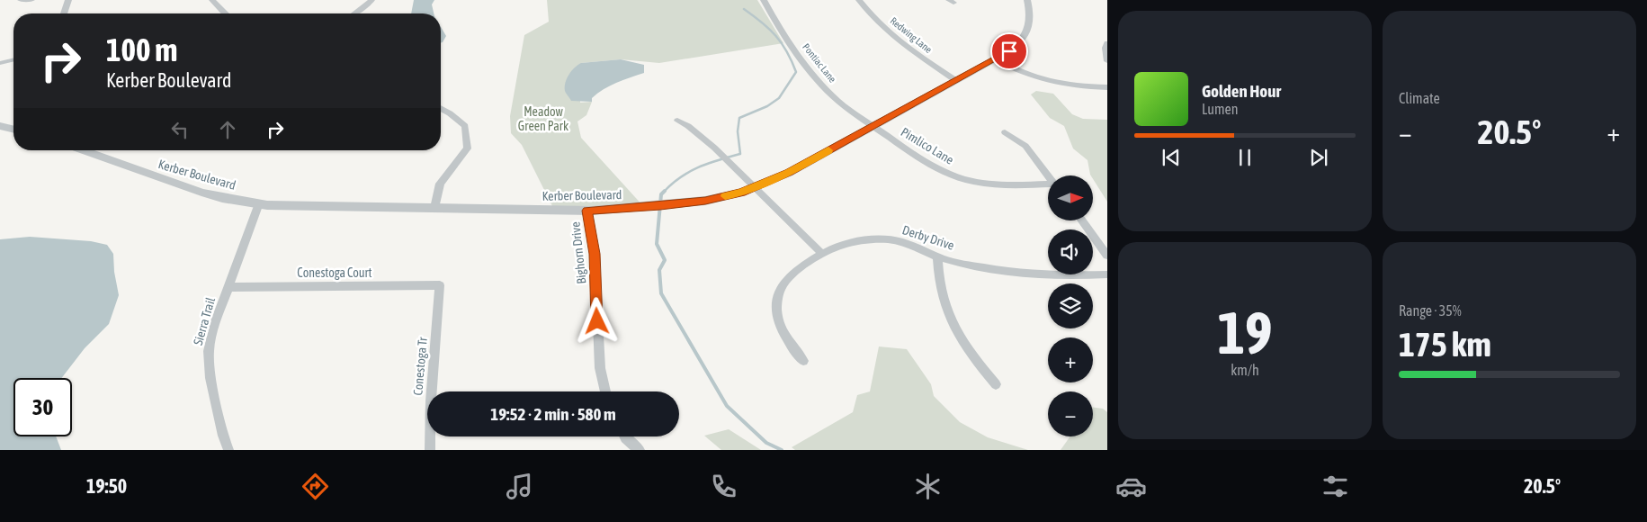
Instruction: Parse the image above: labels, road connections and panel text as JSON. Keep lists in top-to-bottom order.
{
  "streets": {
    "street": [
      "Redwing Lane",
      "Pontiac Lane",
      "Pimlico Lane",
      "Kerber Boulevard",
      "Derby Drive",
      "Bighorn Drive",
      "Conestoga Court",
      "Sierra Trail",
      "Conestoga Tr"
    ]
  },
  "crossings": [
    ["Redwing Lane", "Kerber Boulevard"],
    ["Pontiac Lane", "Pimlico Lane"],
    ["Pontiac Lane", "Kerber Boulevard"],
    ["Pimlico Lane", "Kerber Boulevard"],
    ["Kerber Boulevard", "Bighorn Drive"],
    ["Kerber Boulevard", "Sierra Trail"],
    ["Conestoga Court", "Sierra Trail"],
    ["Conestoga Court", "Conestoga Tr"]
  ],
  "parks": ["Meadow Green Park"],
  "north": "right",
  "page": {
    "tile": [
      "Climate",
      ["19", "km/h"],
      ["Range · 35%", "175 km"]
    ],
    "turn": ["100 m", "Kerber Boulevard"],
    "song": ["Golden Hour", "Lumen"],
    "heat": ["−", "20.5°", "+"],
    "map_buttons": ["+", "−"],
    "limit": "30",
    "trip": "19:52 · 2 min · 580 m",
    "tabs": ["19:50", "20.5°"]
  }
}
